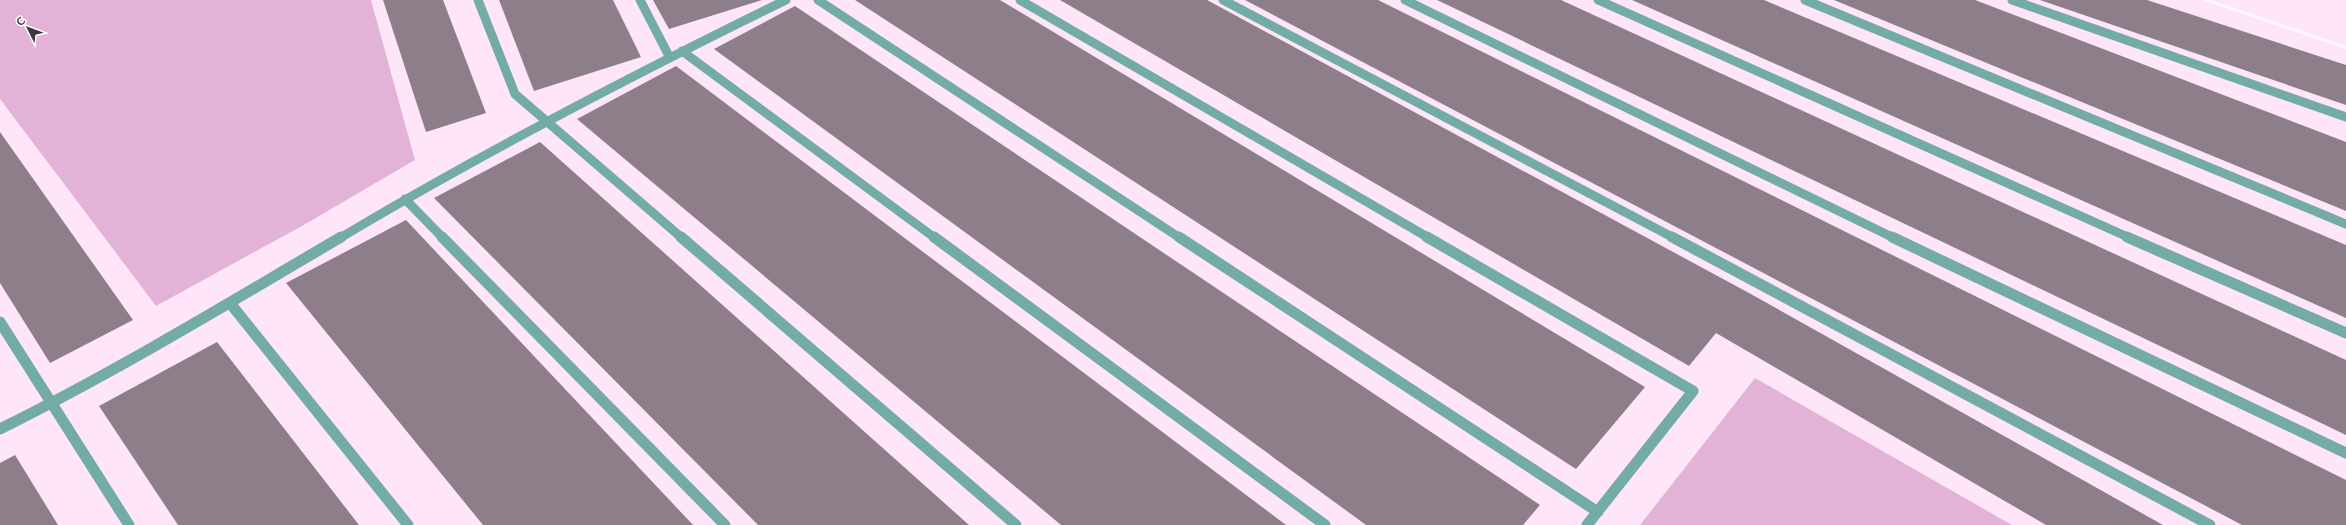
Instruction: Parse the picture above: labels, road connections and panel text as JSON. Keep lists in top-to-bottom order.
{
  "north": "top left"
}
